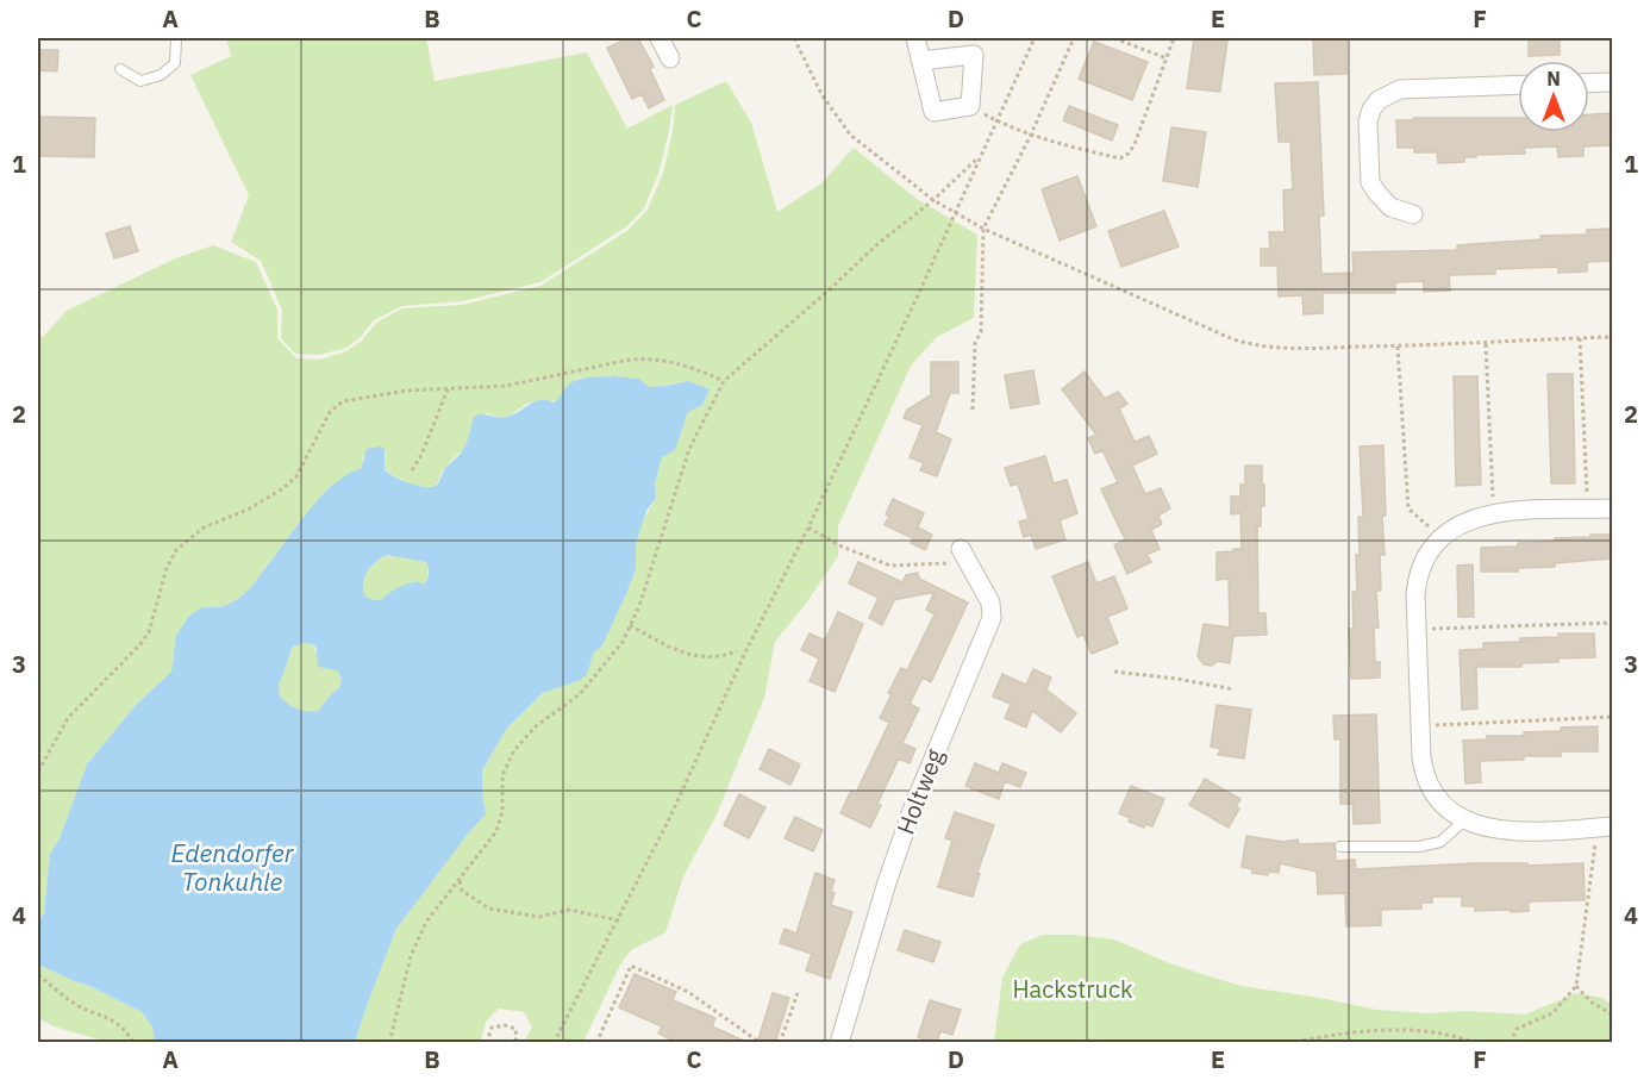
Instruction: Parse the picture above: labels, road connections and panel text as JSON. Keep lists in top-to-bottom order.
{
  "streets": {
    "street": ["Holtweg"]
  },
  "water": ["Edendorfer Tonkuhle"],
  "parks": ["Hackstruck"],
  "north": "top",
  "grid": {
    "columns": [
      "A",
      "B",
      "C",
      "D",
      "E",
      "F"
    ],
    "rows": [
      "1",
      "2",
      "3",
      "4"
    ]
  }
}
